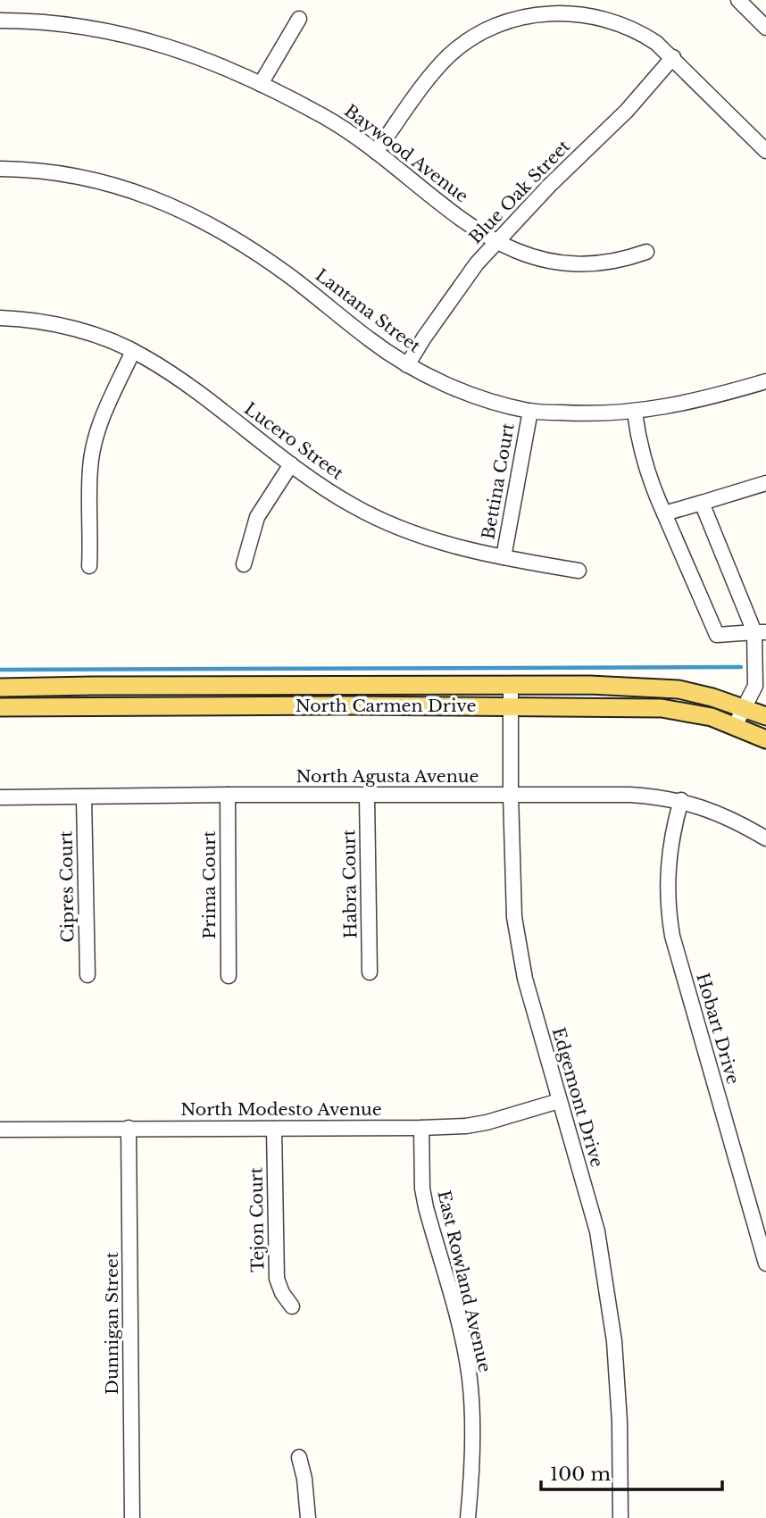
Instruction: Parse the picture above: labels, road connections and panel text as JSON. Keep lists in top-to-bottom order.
{
  "streets": {
    "main road": ["North Carmen Drive"],
    "street": [
      "Baywood Avenue",
      "Blue Oak Street",
      "Lantana Street",
      "Lucero Street",
      "Bettina Court",
      "North Agusta Avenue",
      "Habra Court",
      "Prima Court",
      "Cipres Court",
      "Hobart Drive",
      "Edgemont Drive",
      "North Modesto Avenue",
      "Tejon Court",
      "East Rowland Avenue",
      "Dunnigan Street"
    ]
  },
  "crossings": [
    ["Baywood Avenue", "Blue Oak Street"],
    ["Blue Oak Street", "Lantana Street"],
    ["Lantana Street", "Bettina Court"],
    ["Lucero Street", "Bettina Court"],
    ["North Carmen Drive", "Edgemont Drive"],
    ["North Agusta Avenue", "Habra Court"],
    ["North Agusta Avenue", "Prima Court"],
    ["North Agusta Avenue", "Cipres Court"],
    ["North Agusta Avenue", "Hobart Drive"],
    ["North Agusta Avenue", "Edgemont Drive"],
    ["Edgemont Drive", "North Modesto Avenue"],
    ["North Modesto Avenue", "Tejon Court"],
    ["North Modesto Avenue", "East Rowland Avenue"],
    ["North Modesto Avenue", "Dunnigan Street"]
  ],
  "scale_bar": "100 m"
}
